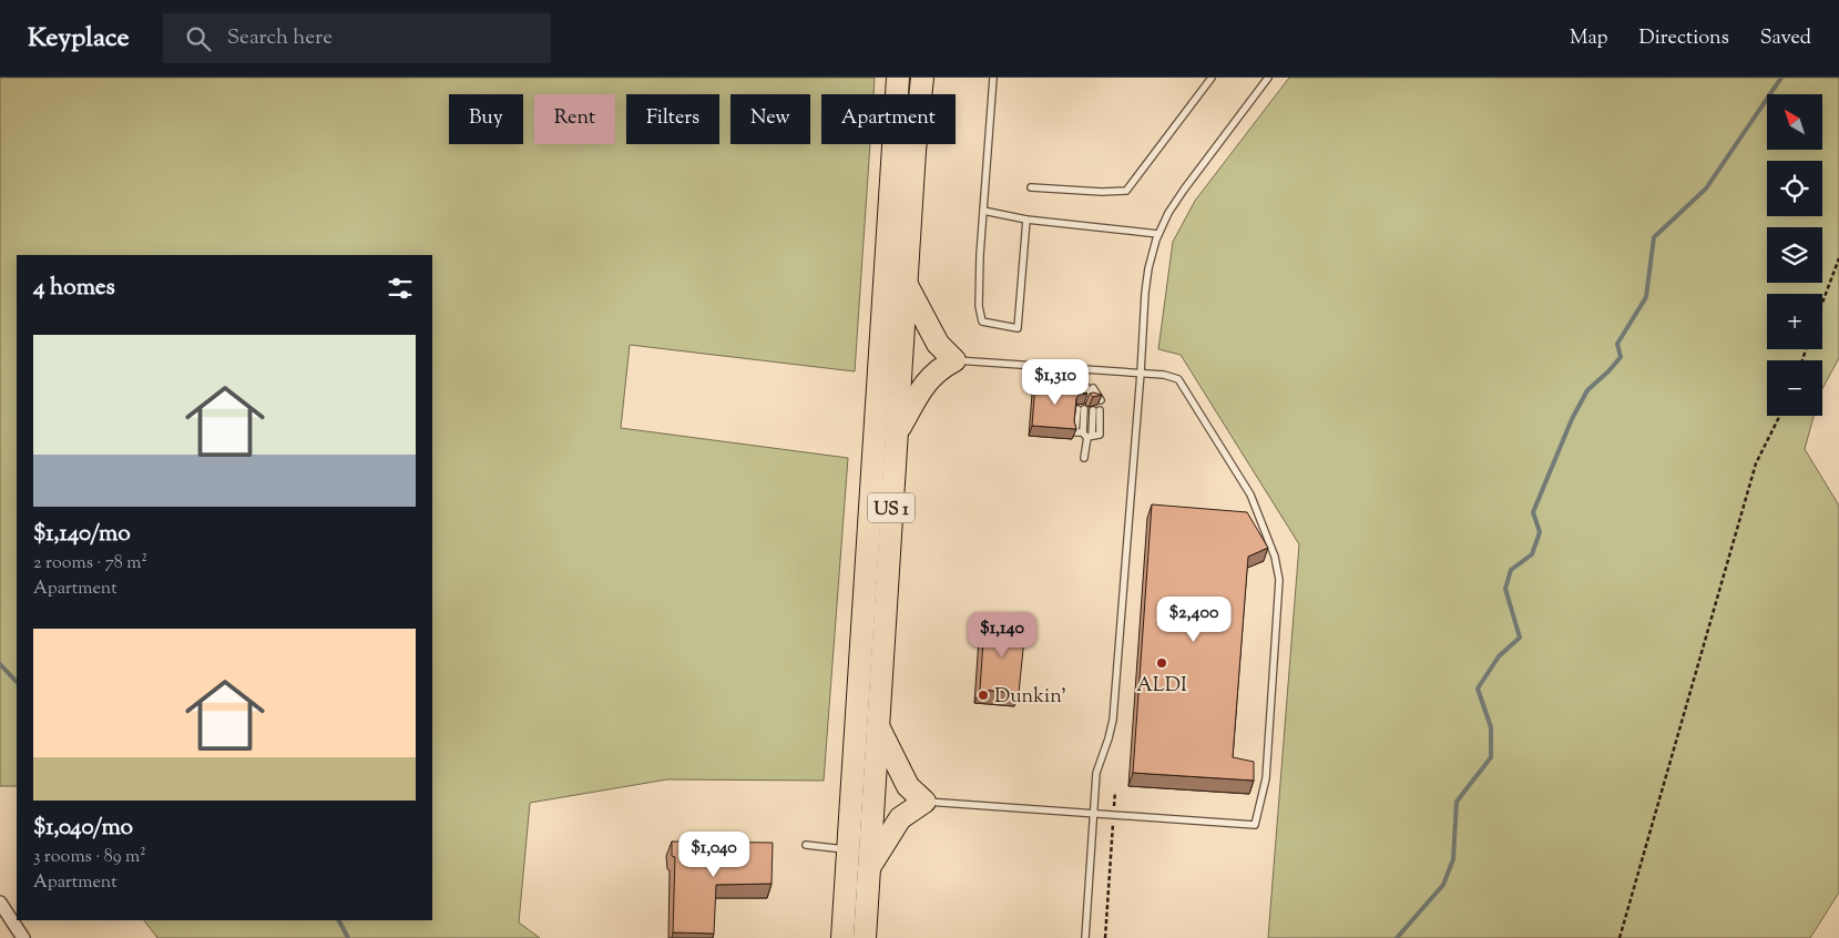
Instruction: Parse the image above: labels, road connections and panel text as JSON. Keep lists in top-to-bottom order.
{
  "streets": {
    "highway": ["US 1"]
  },
  "places": ["ALDI", "Dunkin'"],
  "north": "top left",
  "page": {
    "header": "Keyplace",
    "search": "Search here",
    "nav": ["Map", "Directions", "Saved"],
    "map_buttons": ["+", "−"],
    "chip": [
      "Buy",
      "Rent",
      "Filters",
      "New",
      "Apartment"
    ],
    "heading": "4 homes",
    "list": [
      {
        "name": "$1,140/mo",
        "note": "2 rooms · 78 m² · Apartment"
      },
      {
        "name": "$1,040/mo",
        "note": "3 rooms · 89 m² · Apartment"
      }
    ],
    "price": [
      "$1,310",
      "$2,400",
      "$1,140",
      "$1,040"
    ]
  }
}
